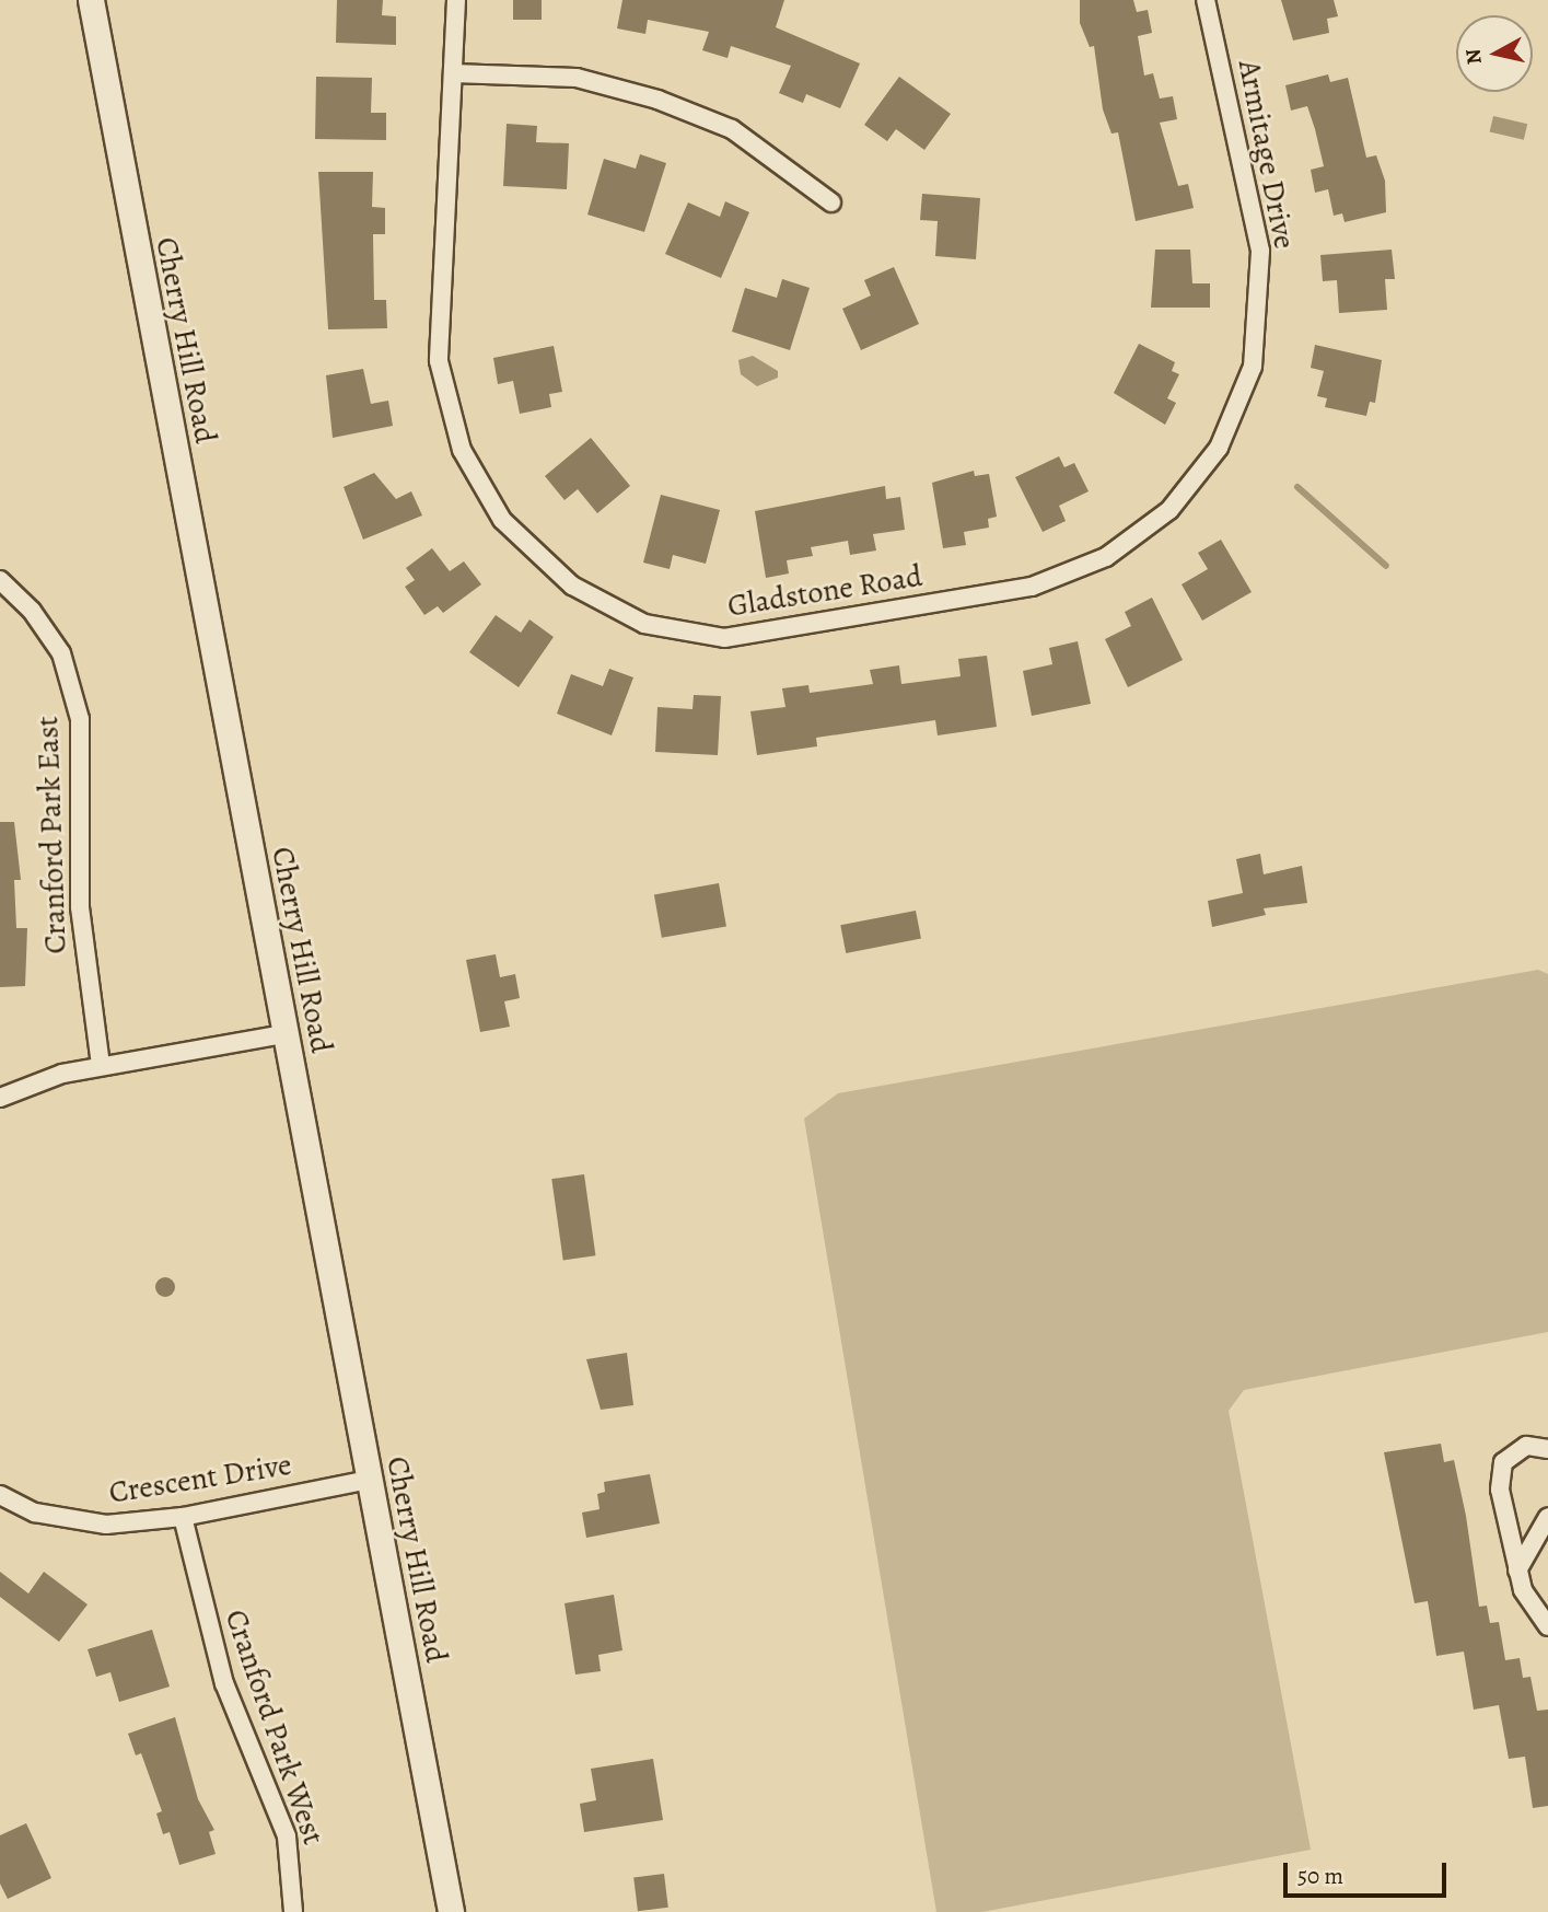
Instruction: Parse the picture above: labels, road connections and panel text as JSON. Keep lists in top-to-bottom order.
{
  "streets": {
    "main road": ["Cherry Hill Road"],
    "street": [
      "Armitage Drive",
      "Gladstone Road",
      "Cranford Park East",
      "Crescent Drive",
      "Cranford Park West"
    ]
  },
  "crossings": [
    ["Armitage Drive", "Gladstone Road"],
    ["Cherry Hill Road", "Crescent Drive"],
    ["Crescent Drive", "Cranford Park West"]
  ],
  "scale_bar": "50 m",
  "north": "left"
}
